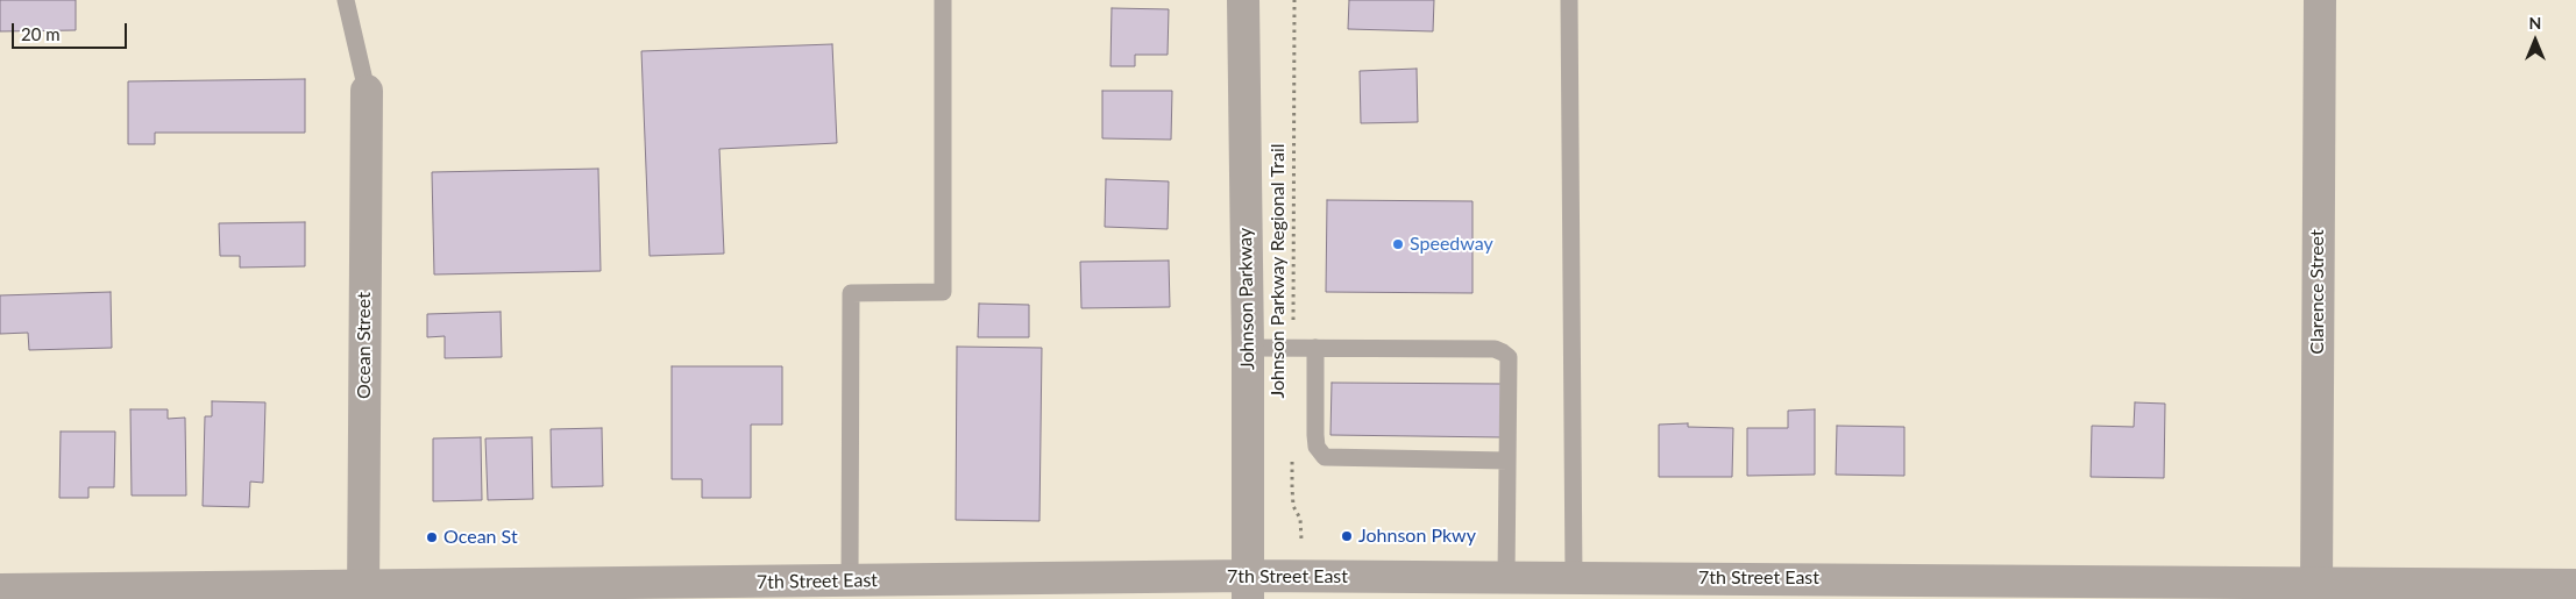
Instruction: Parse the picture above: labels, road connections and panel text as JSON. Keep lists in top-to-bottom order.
{
  "streets": {
    "street": [
      "Clarence Street",
      "Johnson Parkway",
      "Ocean Street",
      "7th Street East"
    ],
    "path": ["Johnson Parkway Regional Trail"]
  },
  "crossings": [
    ["Clarence Street", "7th Street East"],
    ["Johnson Parkway", "7th Street East"],
    ["Ocean Street", "7th Street East"]
  ],
  "places": ["Speedway", "Johnson Pkwy", "Ocean St"],
  "scale_bar": "20 m",
  "north": "top"
}
